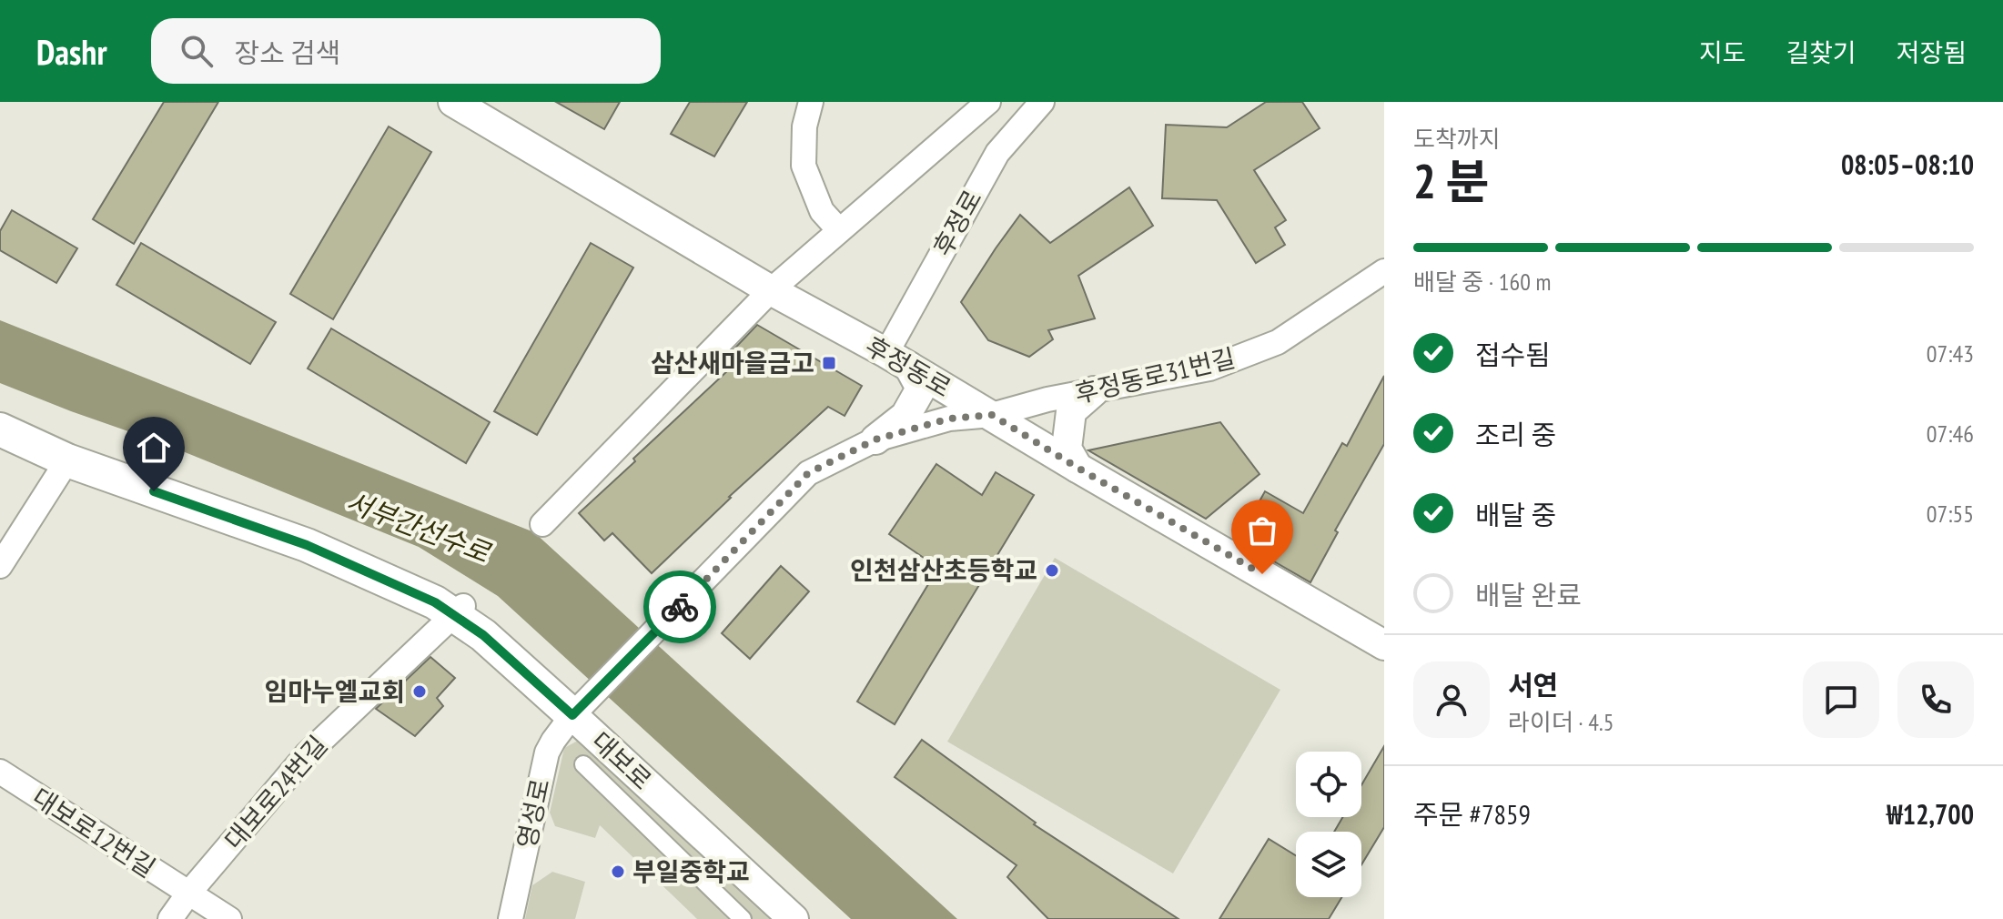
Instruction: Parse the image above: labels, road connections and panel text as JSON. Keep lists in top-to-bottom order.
{
  "streets": {
    "main road": ["대보로"],
    "street": [
      "후정로",
      "후정동로",
      "후정동로31번길",
      "대보로24번길",
      "영성로",
      "대보로12번길"
    ]
  },
  "crossings": [
    ["후정로", "후정동로"],
    ["후정동로", "후정동로31번길"],
    ["후정동로31번길", "영성로"],
    ["대보로", "대보로24번길"],
    ["대보로", "영성로"],
    ["대보로24번길", "대보로12번길"]
  ],
  "water": ["서부간선수로"],
  "places": {
    "transit": ["삼산새마을금고"],
    "other": ["인천삼산초등학교", "임마누엘교회", "부일중학교"]
  },
  "page": {
    "header": "Dashr",
    "search": "장소 검색",
    "nav": ["지도", "길찾기", "저장됨"],
    "heading": ["2 분", "도착까지", "08:05–08:10"],
    "panel": [
      "서연",
      "라이더 · 4.5",
      "주문 #7859",
      "₩12,700"
    ],
    "bar": "배달 중 · 160 m",
    "list": [
      ["접수됨", "07:43"],
      ["조리 중", "07:46"],
      ["배달 중", "07:55"],
      "배달 완료"
    ]
  }
}
